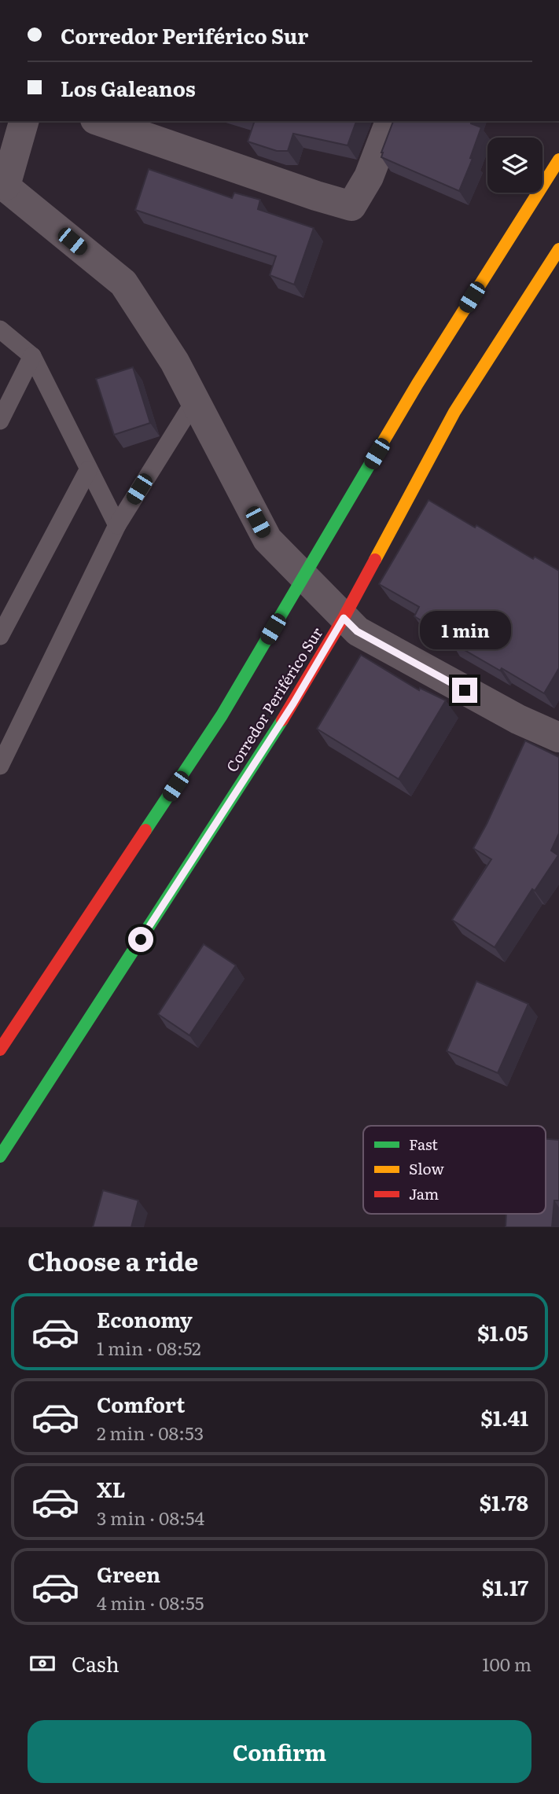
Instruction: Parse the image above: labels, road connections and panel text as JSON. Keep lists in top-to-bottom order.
{
  "streets": {
    "main road": ["Corredor Periférico Sur"]
  },
  "legend": ["Fast", "Slow", "Jam"],
  "page": {
    "banner": ["Corredor Periférico Sur", "Los Galeanos"],
    "bubble": "1 min",
    "heading": "Choose a ride",
    "list": [
      {
        "name": "Economy",
        "note": "1 min · 08:52",
        "value": "$1.05"
      },
      {
        "name": "Comfort",
        "note": "2 min · 08:53",
        "value": "$1.41"
      },
      {
        "name": "XL",
        "note": "3 min · 08:54",
        "value": "$1.78"
      },
      {
        "name": "Green",
        "note": "4 min · 08:55",
        "value": "$1.17"
      }
    ],
    "pay": ["Cash", "100 m"],
    "buttons": "Confirm"
  }
}
